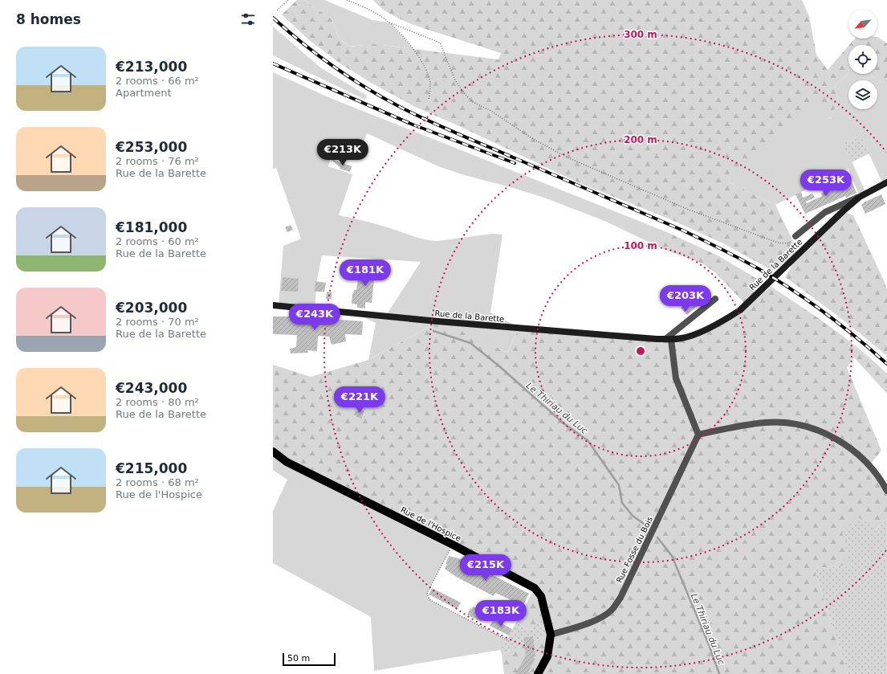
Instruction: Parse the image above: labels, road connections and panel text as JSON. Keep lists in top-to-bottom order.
{
  "streets": {
    "main road": ["Rue de l'Hospice"],
    "street": ["Rue de la Barette", "Rue Fosse du Bois"]
  },
  "crossings": [
    ["Rue de l'Hospice", "Rue Fosse du Bois"]
  ],
  "water": ["Le Thiriau du Luc"],
  "scale_bar": "50 m",
  "north": "bottom left",
  "page": {
    "heading": "8 homes",
    "list": [
      {
        "name": "€213,000",
        "note": "2 rooms · 66 m² · Apartment"
      },
      {
        "name": "€253,000",
        "note": "2 rooms · 76 m² · Rue de la Barette"
      },
      {
        "name": "€181,000",
        "note": "2 rooms · 60 m² · Rue de la Barette"
      },
      {
        "name": "€203,000",
        "note": "2 rooms · 70 m² · Rue de la Barette"
      },
      {
        "name": "€243,000",
        "note": "2 rooms · 80 m² · Rue de la Barette"
      },
      {
        "name": "€215,000",
        "note": "2 rooms · 68 m² · Rue de l'Hospice"
      }
    ],
    "price": [
      "€213K",
      "€253K",
      "€181K",
      "€203K",
      "€243K",
      "€221K",
      "€215K",
      "€183K"
    ],
    "scale": "50 m"
  },
  "rings": ["300 m", "200 m", "100 m"]
}
